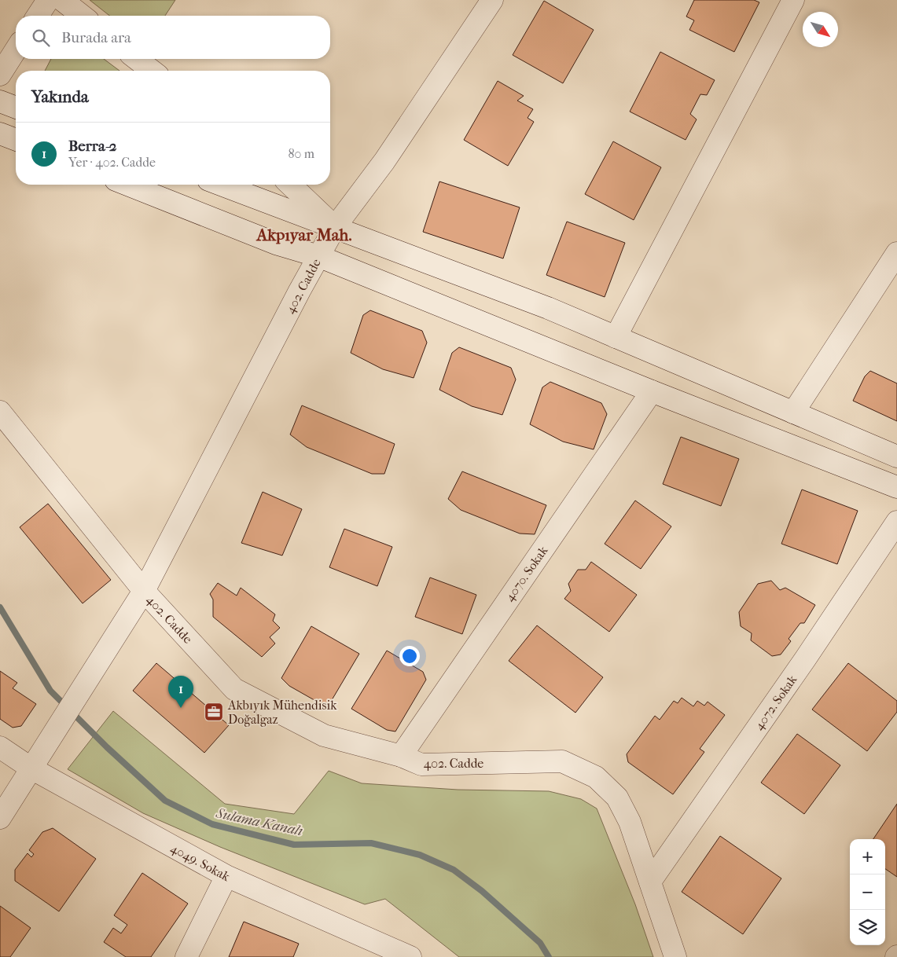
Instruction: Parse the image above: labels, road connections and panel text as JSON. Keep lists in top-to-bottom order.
{
  "streets": {
    "street": [
      "402. Cadde",
      "4070. Sokak",
      "4072. Sokak",
      "4049. Sokak"
    ]
  },
  "crossings": [
    ["402. Cadde", "4070. Sokak"],
    ["402. Cadde", "4072. Sokak"],
    ["402. Cadde", "4049. Sokak"]
  ],
  "districts": ["Akpıyar Mah."],
  "water": ["Sulama Kanalı"],
  "places": {
    "office": ["Akbıyık Mühendisik Doğalgaz"]
  },
  "north": "bottom right",
  "page": {
    "search": "Burada ara",
    "heading": "Yakında",
    "list": [
      {
        "mark": "1",
        "name": "Berra-2",
        "note": "Yer · 402. Cadde",
        "value": "80 m"
      }
    ],
    "pins": "1",
    "map_buttons": ["+", "−"]
  }
}
